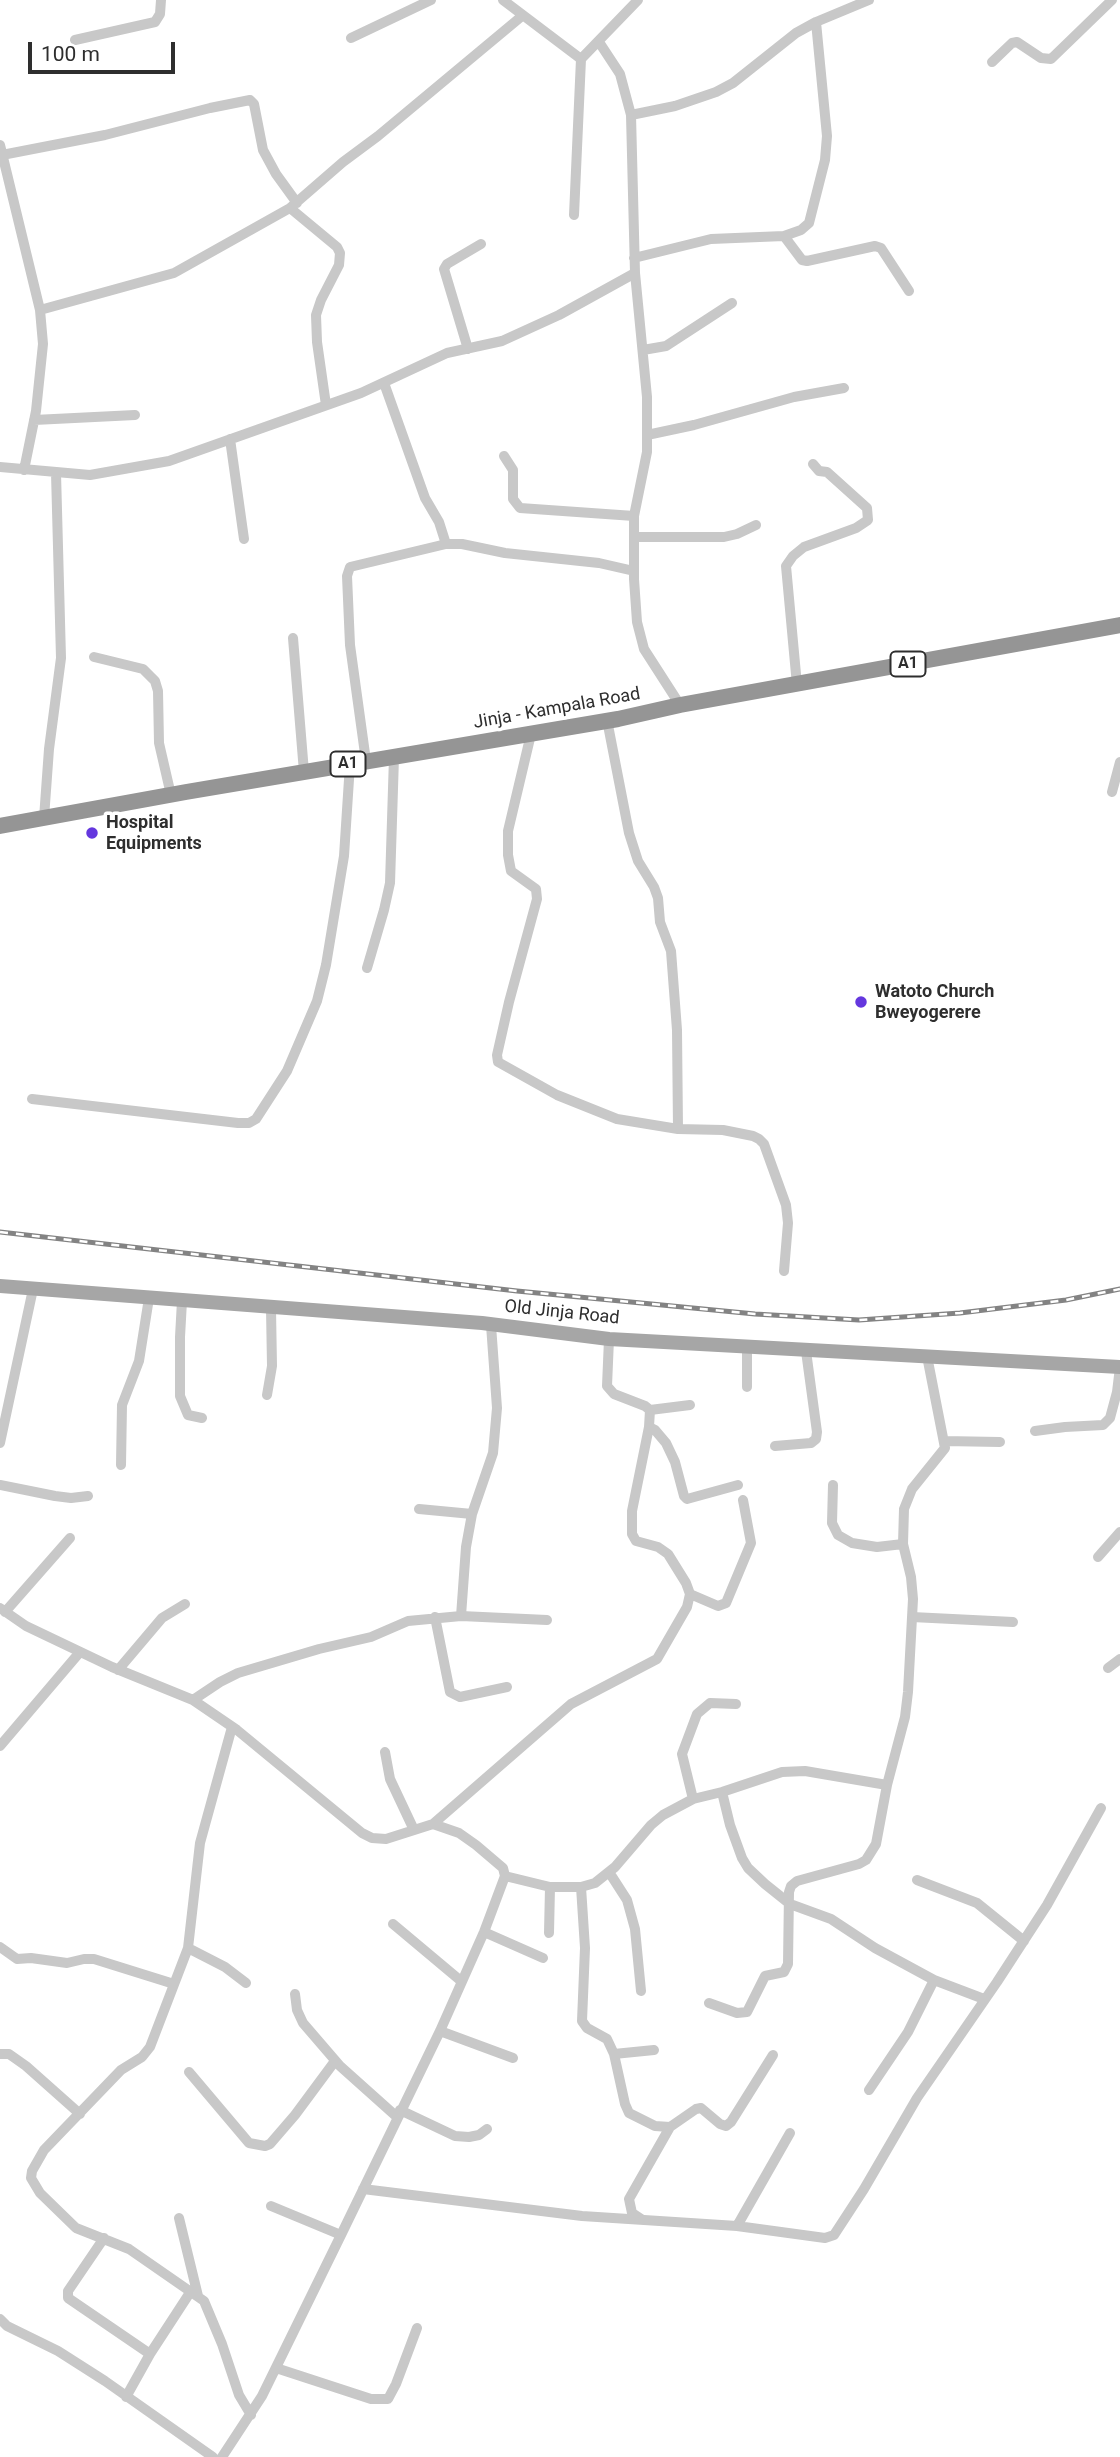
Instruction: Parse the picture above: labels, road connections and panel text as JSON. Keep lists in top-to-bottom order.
{
  "streets": {
    "highway": ["A1", "Jinja - Kampala Road"],
    "main road": ["Old Jinja Road"]
  },
  "places": ["Hospital Equipments", "Watoto Church Bweyogerere"],
  "scale_bar": "100 m"
}
